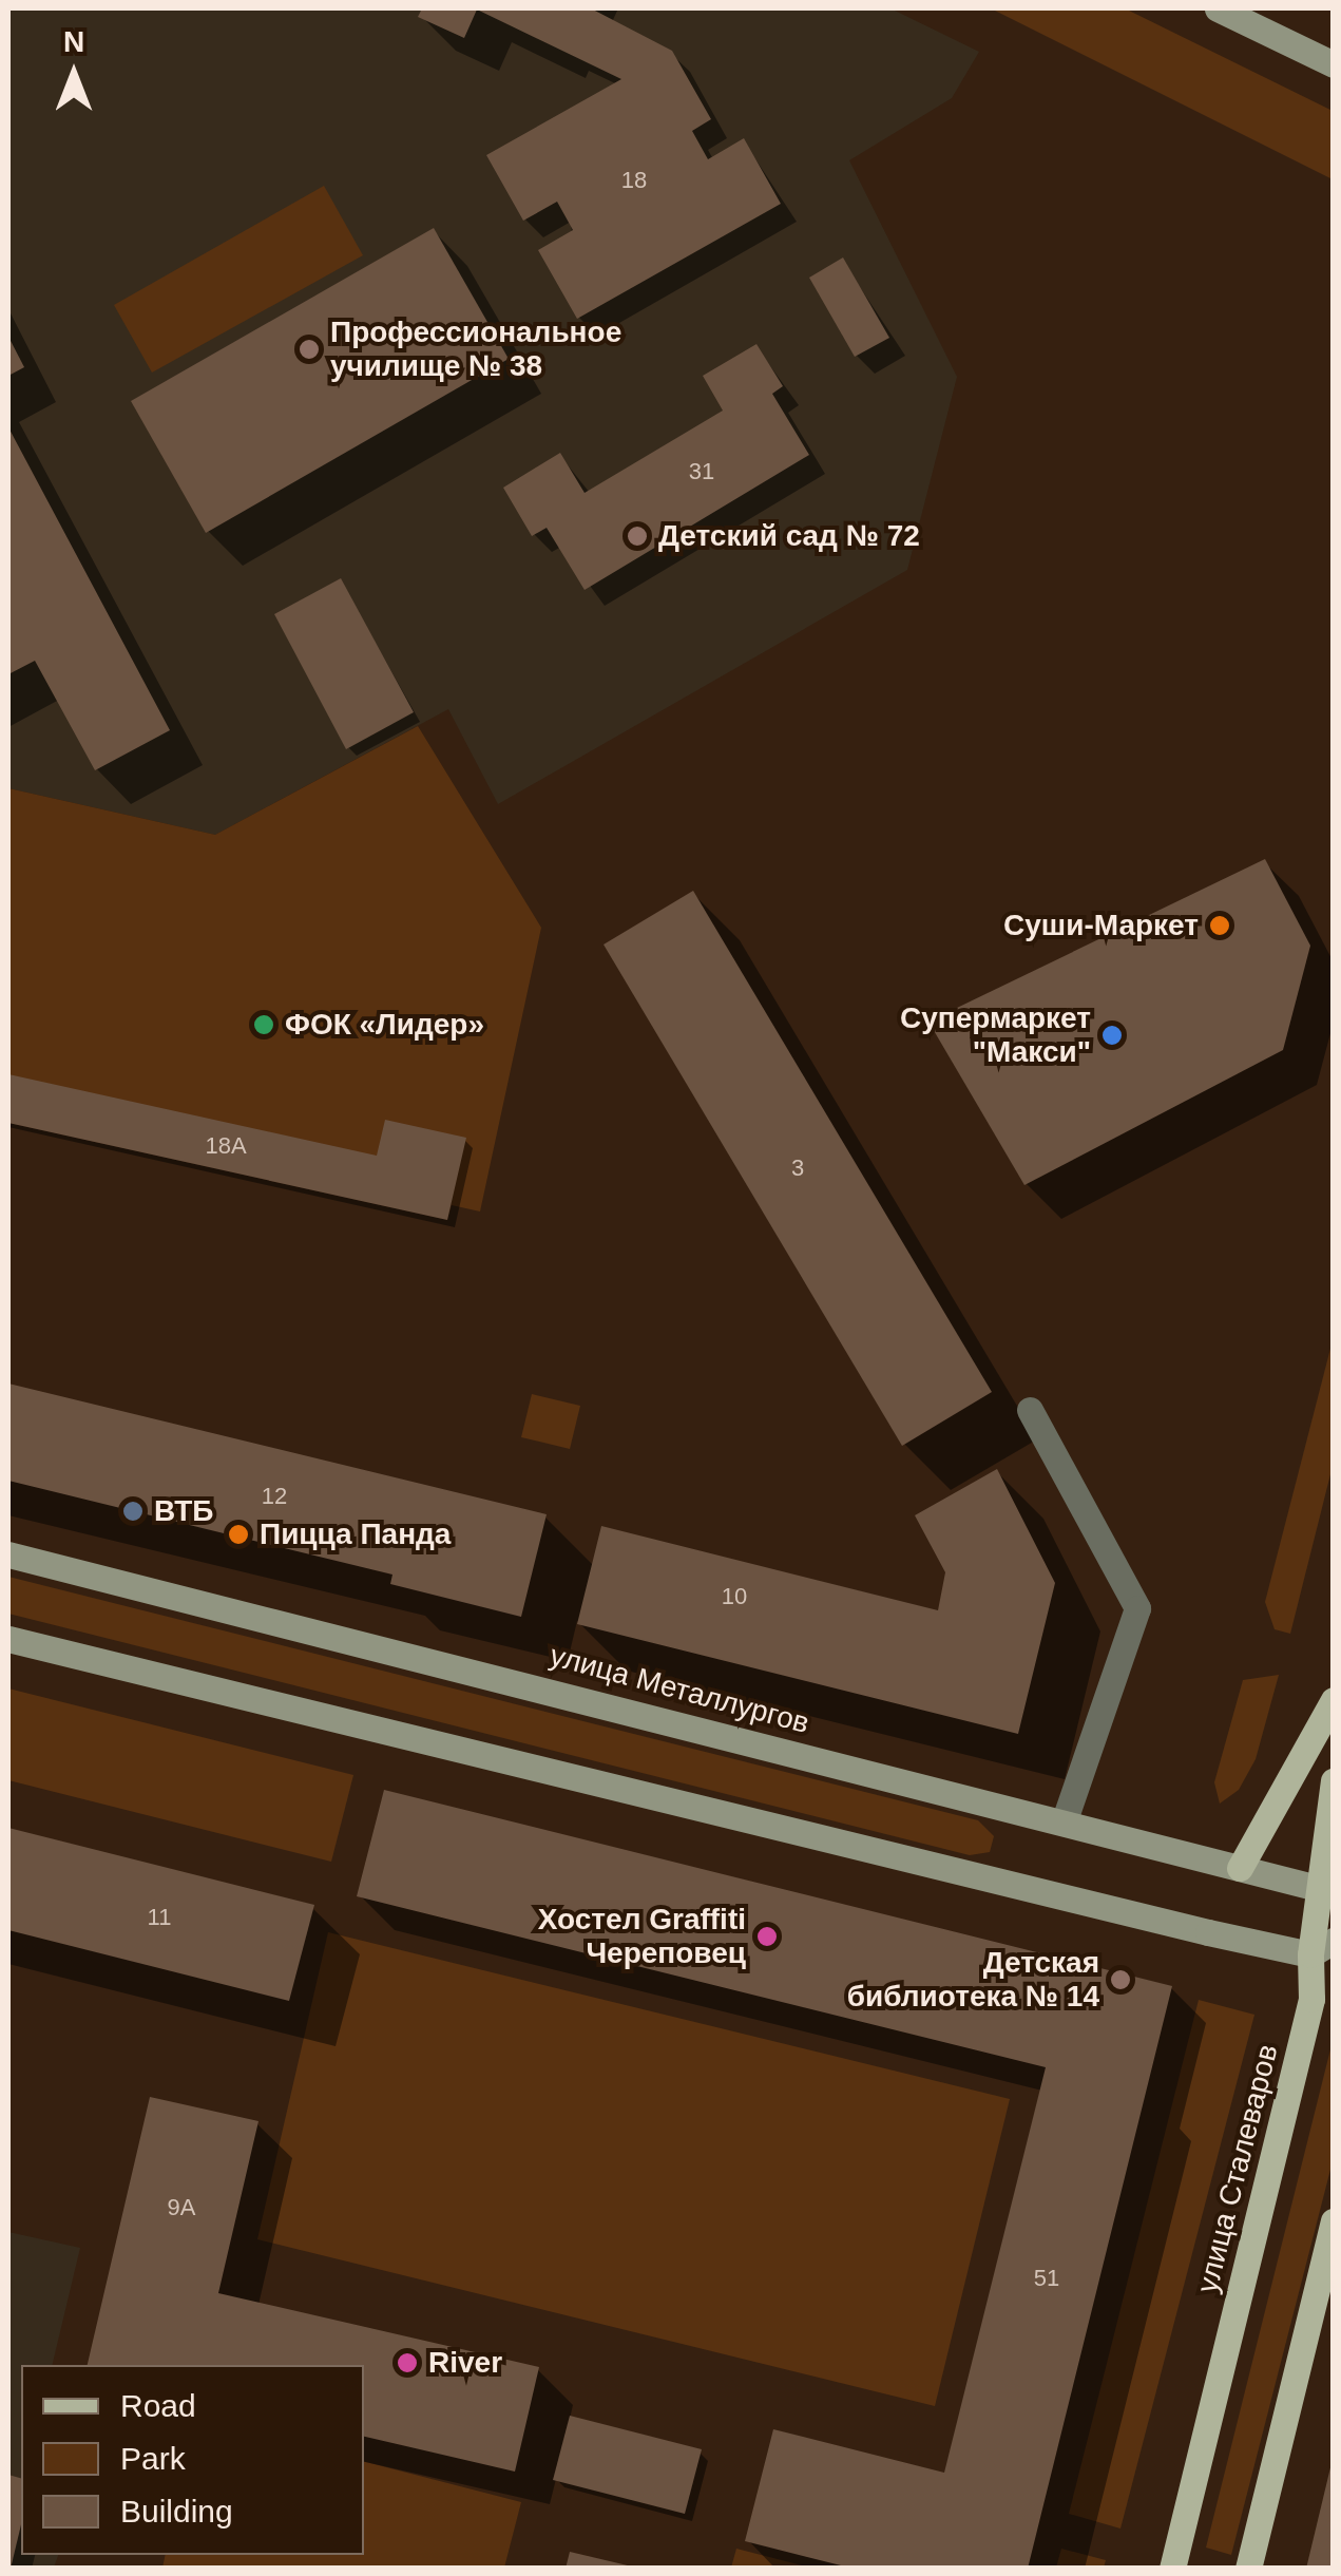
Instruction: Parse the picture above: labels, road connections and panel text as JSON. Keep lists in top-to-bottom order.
{
  "streets": {
    "main road": ["улица Сталеваров"],
    "street": ["улица Металлургов"]
  },
  "crossings": [
    ["улица Металлургов", "улица Сталеваров"]
  ],
  "places": [
    "Профессиональное училище № 38",
    "Детский сад № 72",
    "Суши-Маркет",
    "ФОК «Лидер»",
    "Супермаркет \"Макси\"",
    "ВТБ",
    "Пицца Панда",
    "Хостел Graffiti Череповец",
    "Детская библиотека № 14",
    "River"
  ],
  "house_numbers": [
    "18",
    "31",
    "18А",
    "3",
    "12",
    "10",
    "11",
    "9А",
    "51"
  ],
  "legend": ["Road", "Park", "Building"],
  "north": "top"
}
